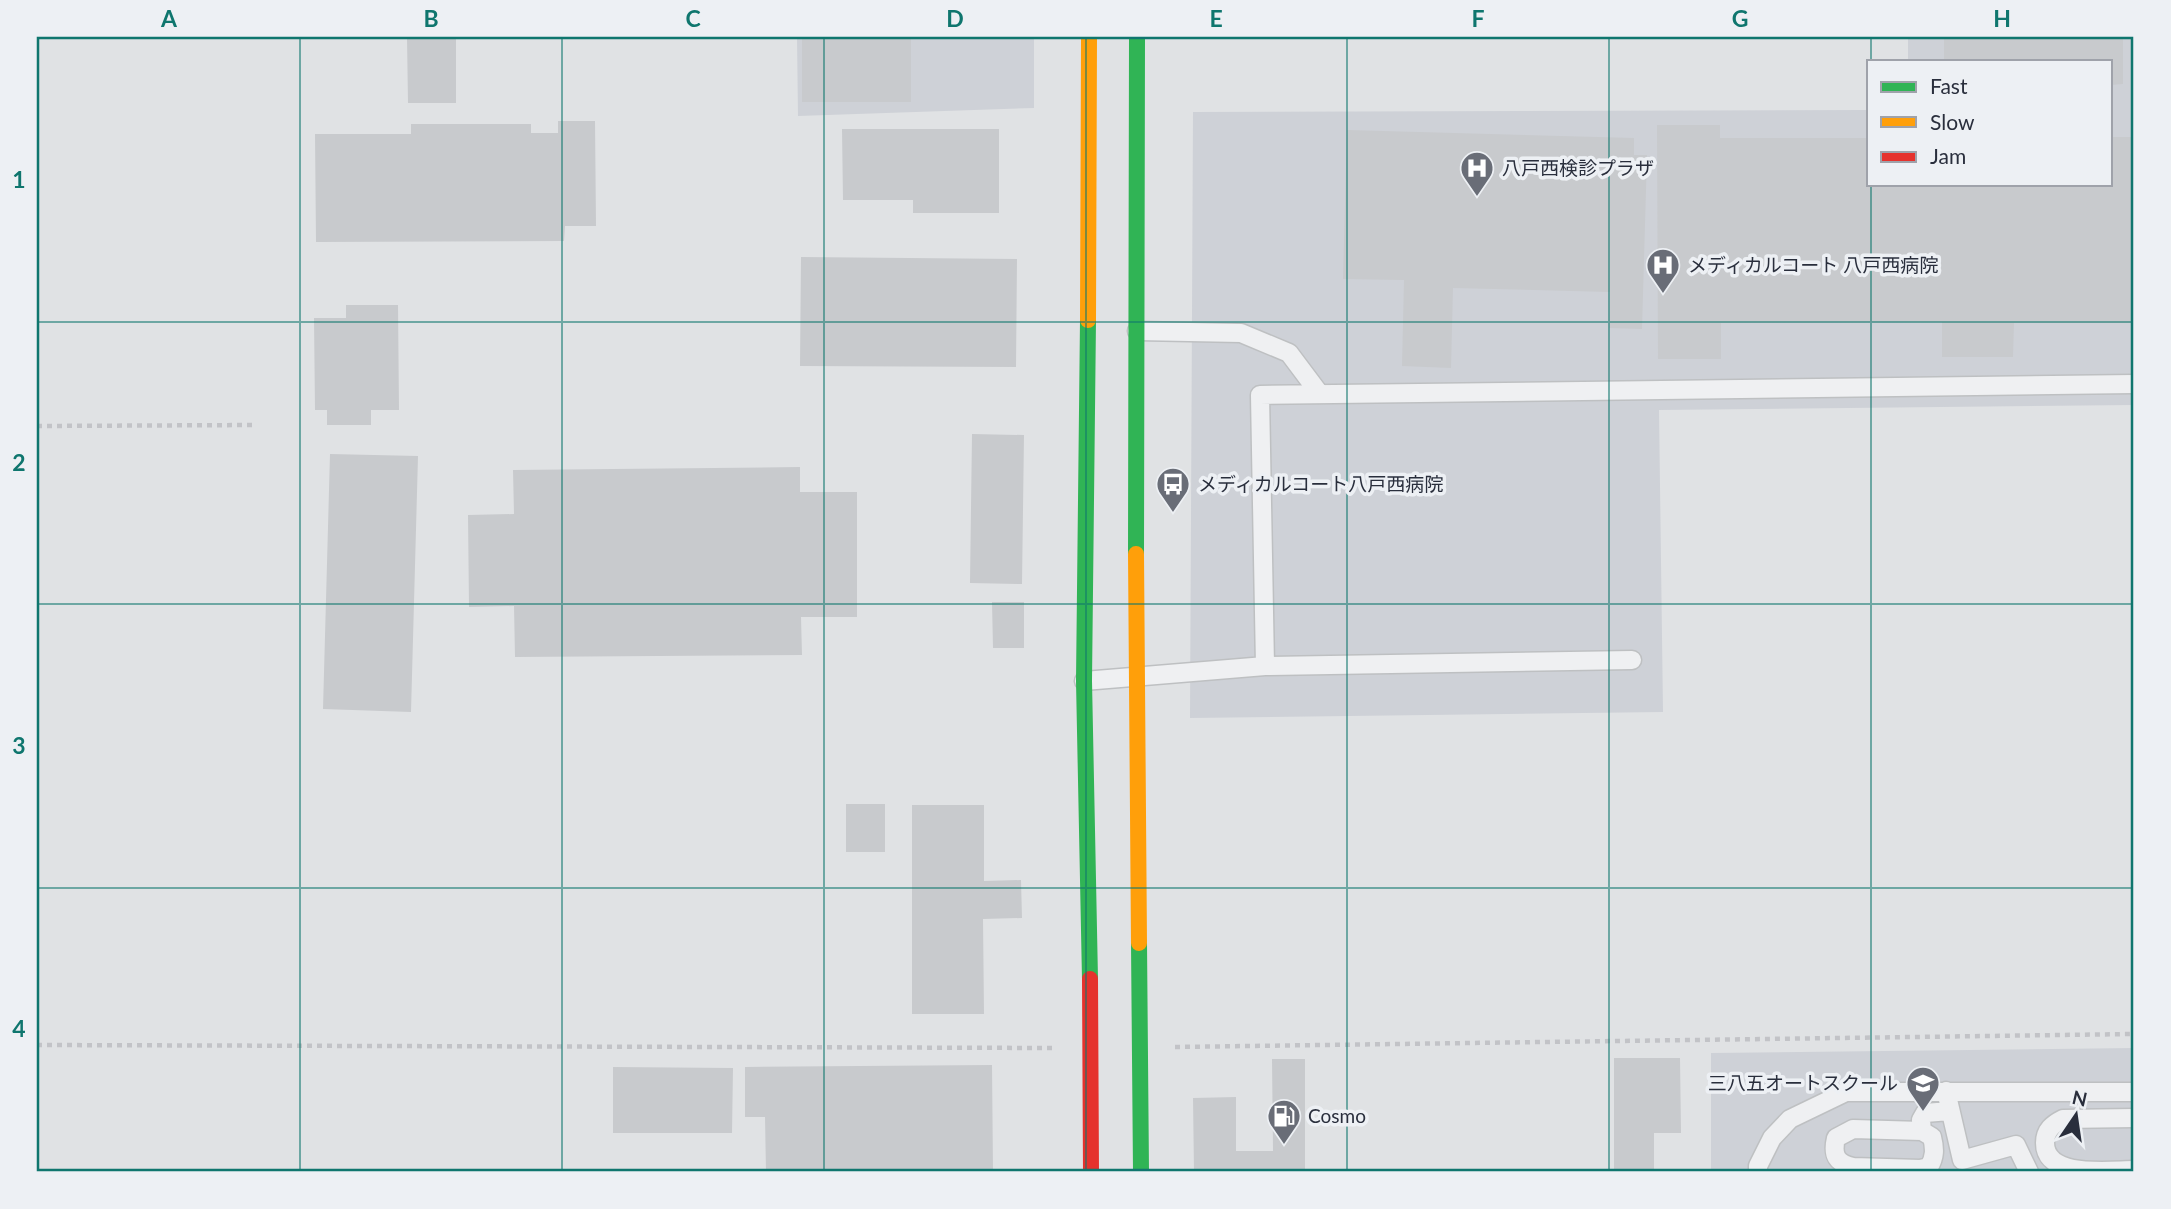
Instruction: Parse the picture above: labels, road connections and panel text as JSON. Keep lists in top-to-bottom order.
{
  "places": {
    "hospital": ["八戸西検診プラザ", "メディカルコート 八戸西病院"],
    "bus stop": ["メディカルコート八戸西病院"],
    "school or university": ["三八五オートスクール"],
    "fuel station": ["Cosmo"]
  },
  "legend": ["Fast", "Slow", "Jam"],
  "north": "top",
  "grid": {
    "columns": [
      "A",
      "B",
      "C",
      "D",
      "E",
      "F",
      "G",
      "H"
    ],
    "rows": [
      "1",
      "2",
      "3",
      "4"
    ]
  }
}
